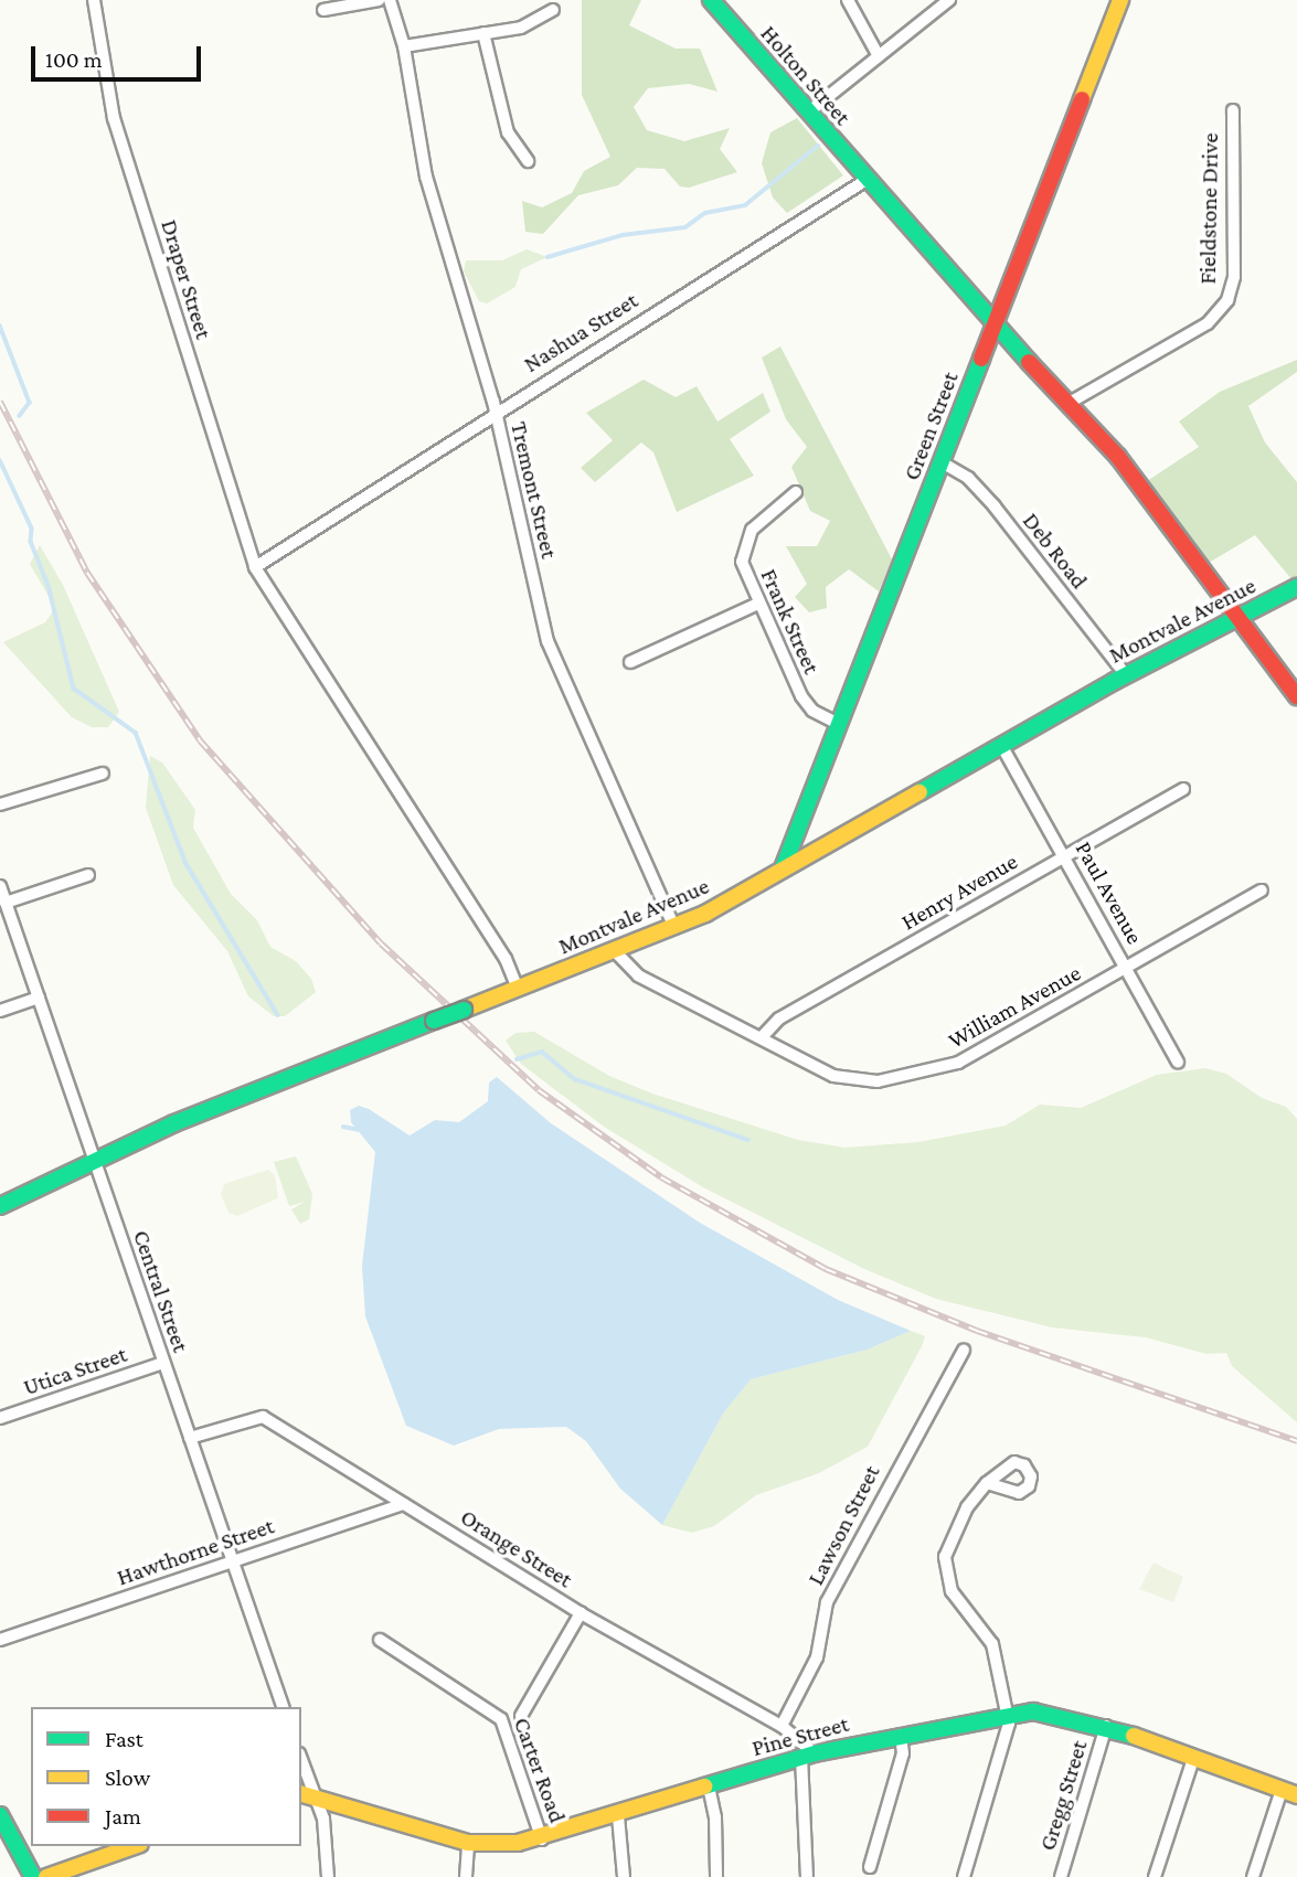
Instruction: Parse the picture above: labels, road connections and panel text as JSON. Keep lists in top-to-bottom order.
{
  "streets": {
    "street": [
      "Holton Street",
      "Fieldstone Drive",
      "Draper Street",
      "Nashua Street",
      "Green Street",
      "Tremont Street",
      "Deb Road",
      "Montvale Avenue",
      "Frank Street",
      "Henry Avenue",
      "Paul Avenue",
      "William Avenue",
      "Central Street",
      "Utica Street",
      "Lawson Street",
      "Orange Street",
      "Hawthorne Street",
      "Pine Street",
      "Carter Road",
      "Gregg Street"
    ]
  },
  "crossings": [
    ["Holton Street", "Nashua Street"],
    ["Draper Street", "Nashua Street"],
    ["Nashua Street", "Tremont Street"],
    ["Green Street", "Deb Road"],
    ["Green Street", "Montvale Avenue"],
    ["Green Street", "Frank Street"],
    ["Tremont Street", "Montvale Avenue"],
    ["Deb Road", "Montvale Avenue"],
    ["Montvale Avenue", "Paul Avenue"],
    ["Montvale Avenue", "William Avenue"],
    ["Montvale Avenue", "Central Street"],
    ["Henry Avenue", "Paul Avenue"],
    ["Henry Avenue", "William Avenue"],
    ["Paul Avenue", "William Avenue"],
    ["Central Street", "Utica Street"],
    ["Central Street", "Orange Street"],
    ["Central Street", "Hawthorne Street"],
    ["Lawson Street", "Orange Street"],
    ["Orange Street", "Hawthorne Street"],
    ["Orange Street", "Pine Street"],
    ["Pine Street", "Carter Road"],
    ["Pine Street", "Gregg Street"]
  ],
  "legend": ["Fast", "Slow", "Jam"],
  "scale_bar": "100 m"
}
